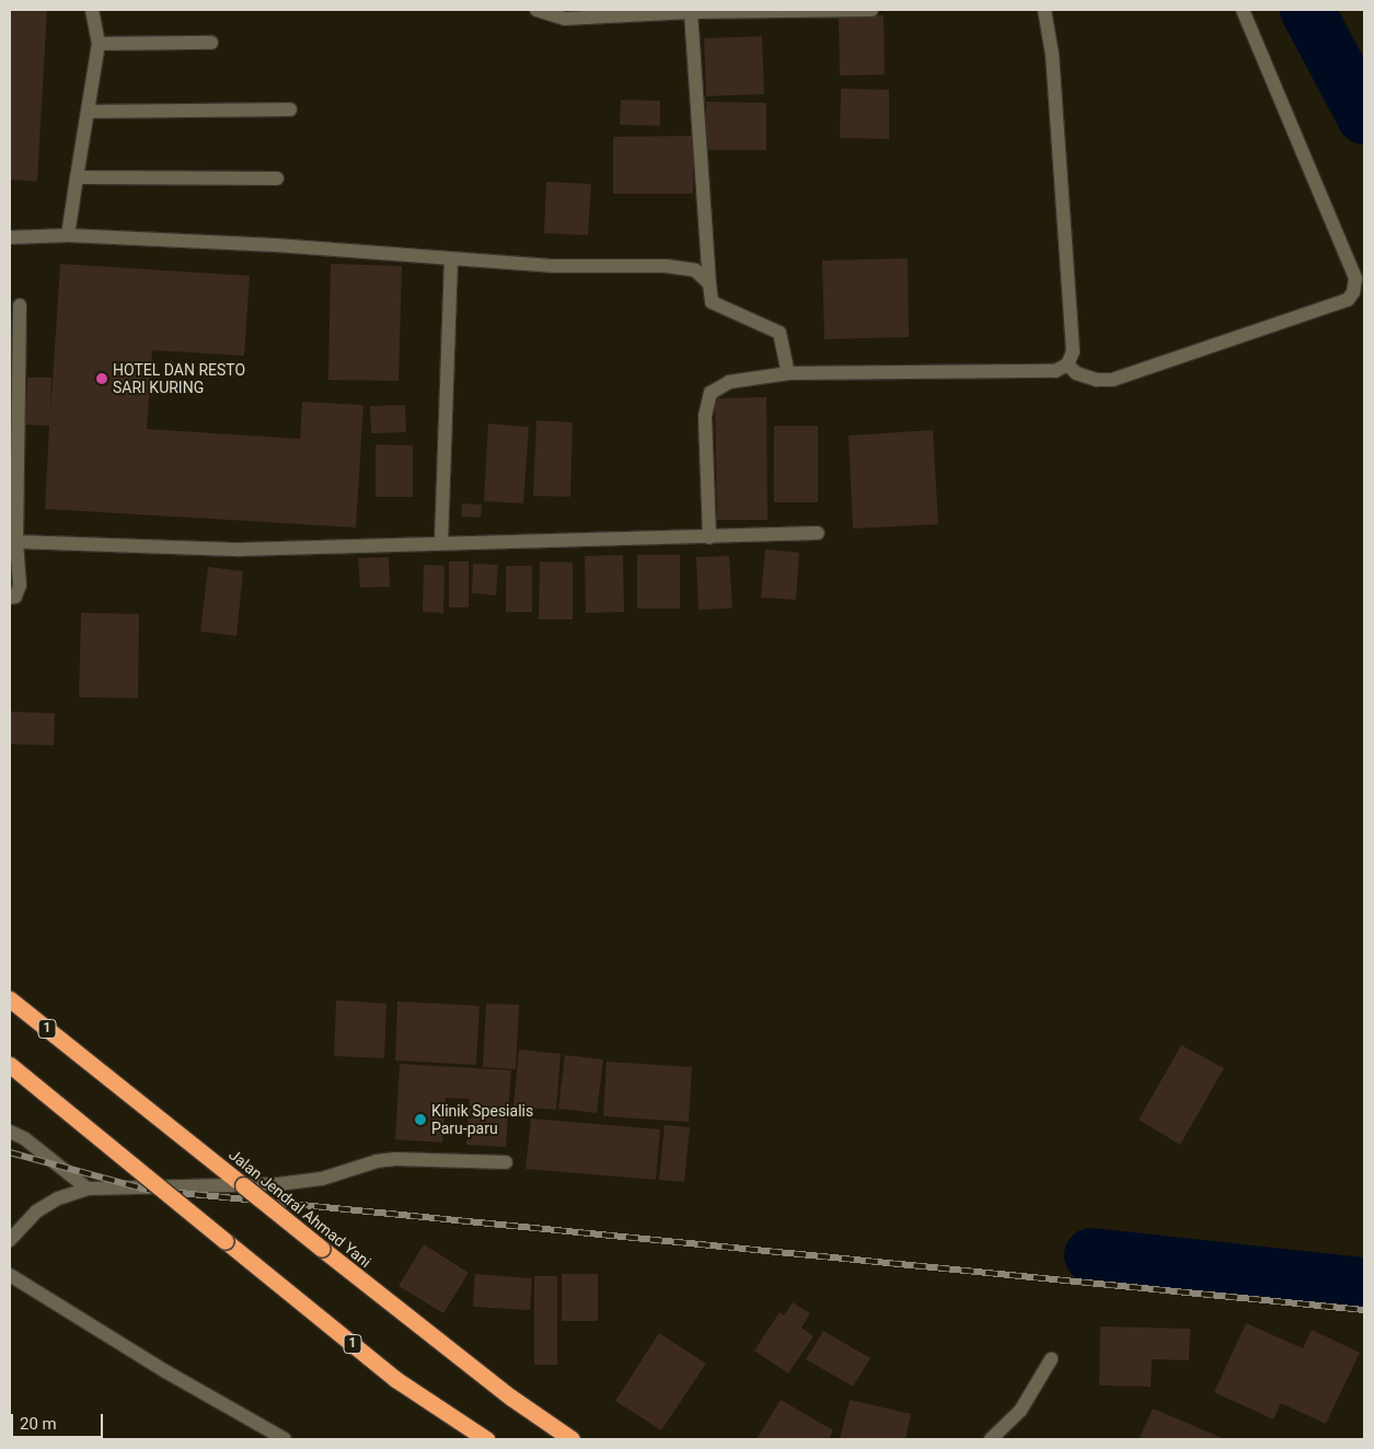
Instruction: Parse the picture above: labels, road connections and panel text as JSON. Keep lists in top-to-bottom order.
{
  "streets": {
    "highway": ["1", "Jalan Jendral Ahmad Yani"]
  },
  "places": ["HOTEL DAN RESTO SARI KURING", "Klinik Spesialis Paru-paru"],
  "scale_bar": "20 m"
}
